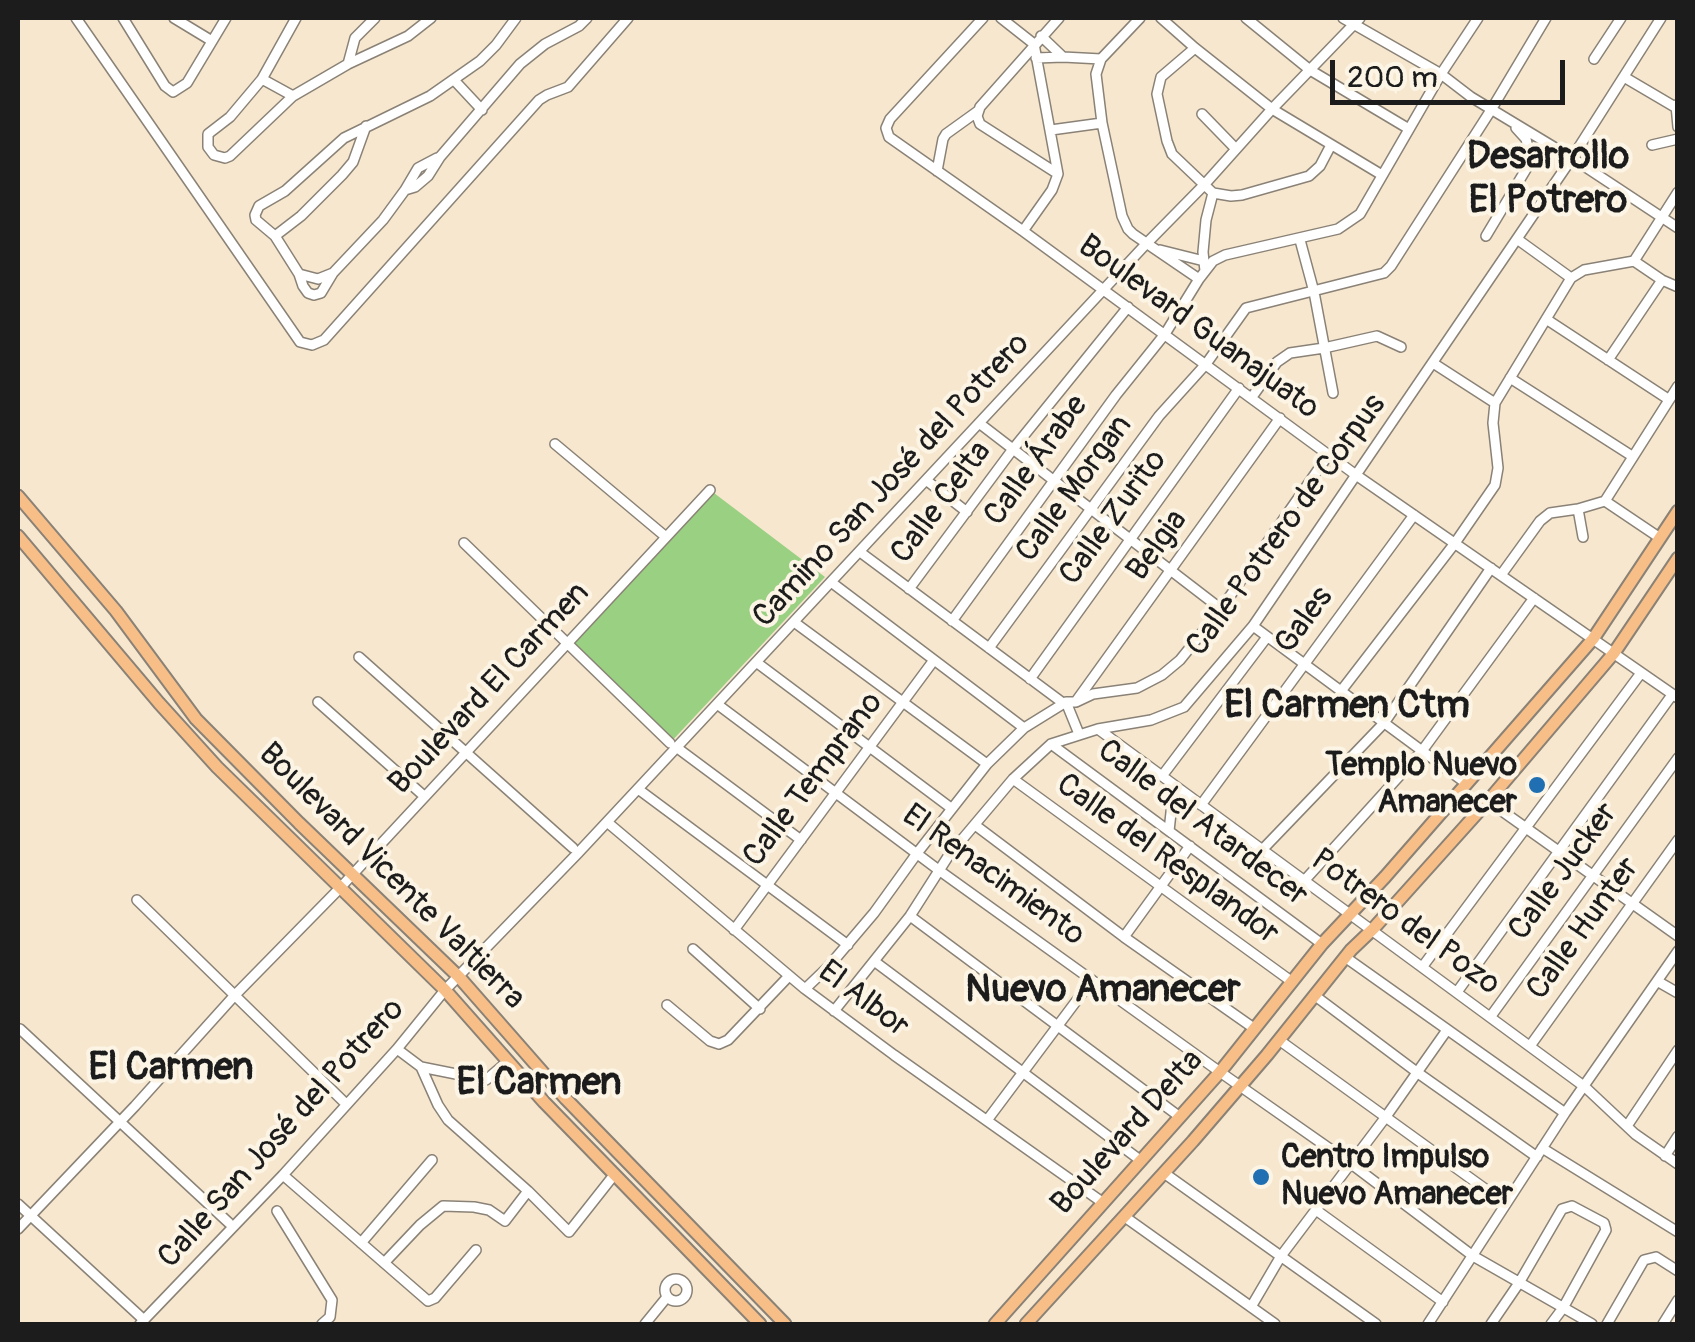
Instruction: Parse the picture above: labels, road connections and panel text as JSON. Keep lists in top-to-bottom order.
{
  "streets": {
    "main road": ["Boulevard Vicente Valtierra", "Boulevard Delta"],
    "street": [
      "Boulevard Guanajuato",
      "Calle Árabe",
      "Camino San José del Potrero",
      "Calle Morgan",
      "Calle Celta",
      "Calle Zurito",
      "Calle Potrero de Corpus",
      "Belgia",
      "Gales",
      "Boulevard El Carmen",
      "Calle Temprano",
      "Calle del Atardecer",
      "Calle del Resplandor",
      "Calle Jucker",
      "El Renacimiento",
      "Potrero del Pozo",
      "Calle Hunter",
      "El Albor",
      "Calle San José del Potrero"
    ]
  },
  "crossings": [
    ["Boulevard Guanajuato", "Calle Árabe"],
    ["Boulevard Guanajuato", "Camino San José del Potrero"],
    ["Boulevard Guanajuato", "Calle Morgan"],
    ["Boulevard Guanajuato", "Calle Celta"],
    ["Boulevard Guanajuato", "Calle Zurito"],
    ["Boulevard Guanajuato", "Calle Potrero de Corpus"],
    ["Boulevard Guanajuato", "Belgia"],
    ["Boulevard Guanajuato", "Gales"],
    ["Boulevard Guanajuato", "Boulevard Delta"],
    ["Camino San José del Potrero", "El Renacimiento"],
    ["Camino San José del Potrero", "Boulevard Vicente Valtierra"],
    ["Camino San José del Potrero", "El Albor"],
    ["Camino San José del Potrero", "Calle San José del Potrero"],
    ["Calle Potrero de Corpus", "Calle del Atardecer"],
    ["Calle Potrero de Corpus", "Calle del Resplandor"],
    ["Calle Potrero de Corpus", "El Renacimiento"],
    ["Calle Potrero de Corpus", "Potrero del Pozo"],
    ["Calle Potrero de Corpus", "El Albor"],
    ["Gales", "Potrero del Pozo"],
    ["Boulevard El Carmen", "Boulevard Vicente Valtierra"],
    ["Calle Temprano", "El Renacimiento"],
    ["Calle Temprano", "El Albor"],
    ["Calle del Atardecer", "Boulevard Delta"],
    ["Calle del Resplandor", "Boulevard Delta"],
    ["Calle Jucker", "Potrero del Pozo"],
    ["El Renacimiento", "Boulevard Delta"],
    ["Boulevard Vicente Valtierra", "Calle San José del Potrero"],
    ["Potrero del Pozo", "Calle Hunter"],
    ["Potrero del Pozo", "Boulevard Delta"],
    ["El Albor", "Boulevard Delta"]
  ],
  "districts": [
    "Desarrollo El Potrero",
    "El Carmen Ctm",
    "Nuevo Amanecer",
    "El Carmen",
    "El Carmen"
  ],
  "places": ["Templo Nuevo Amanecer", "Centro Impulso Nuevo Amanecer"],
  "scale_bar": "200 m"
}
